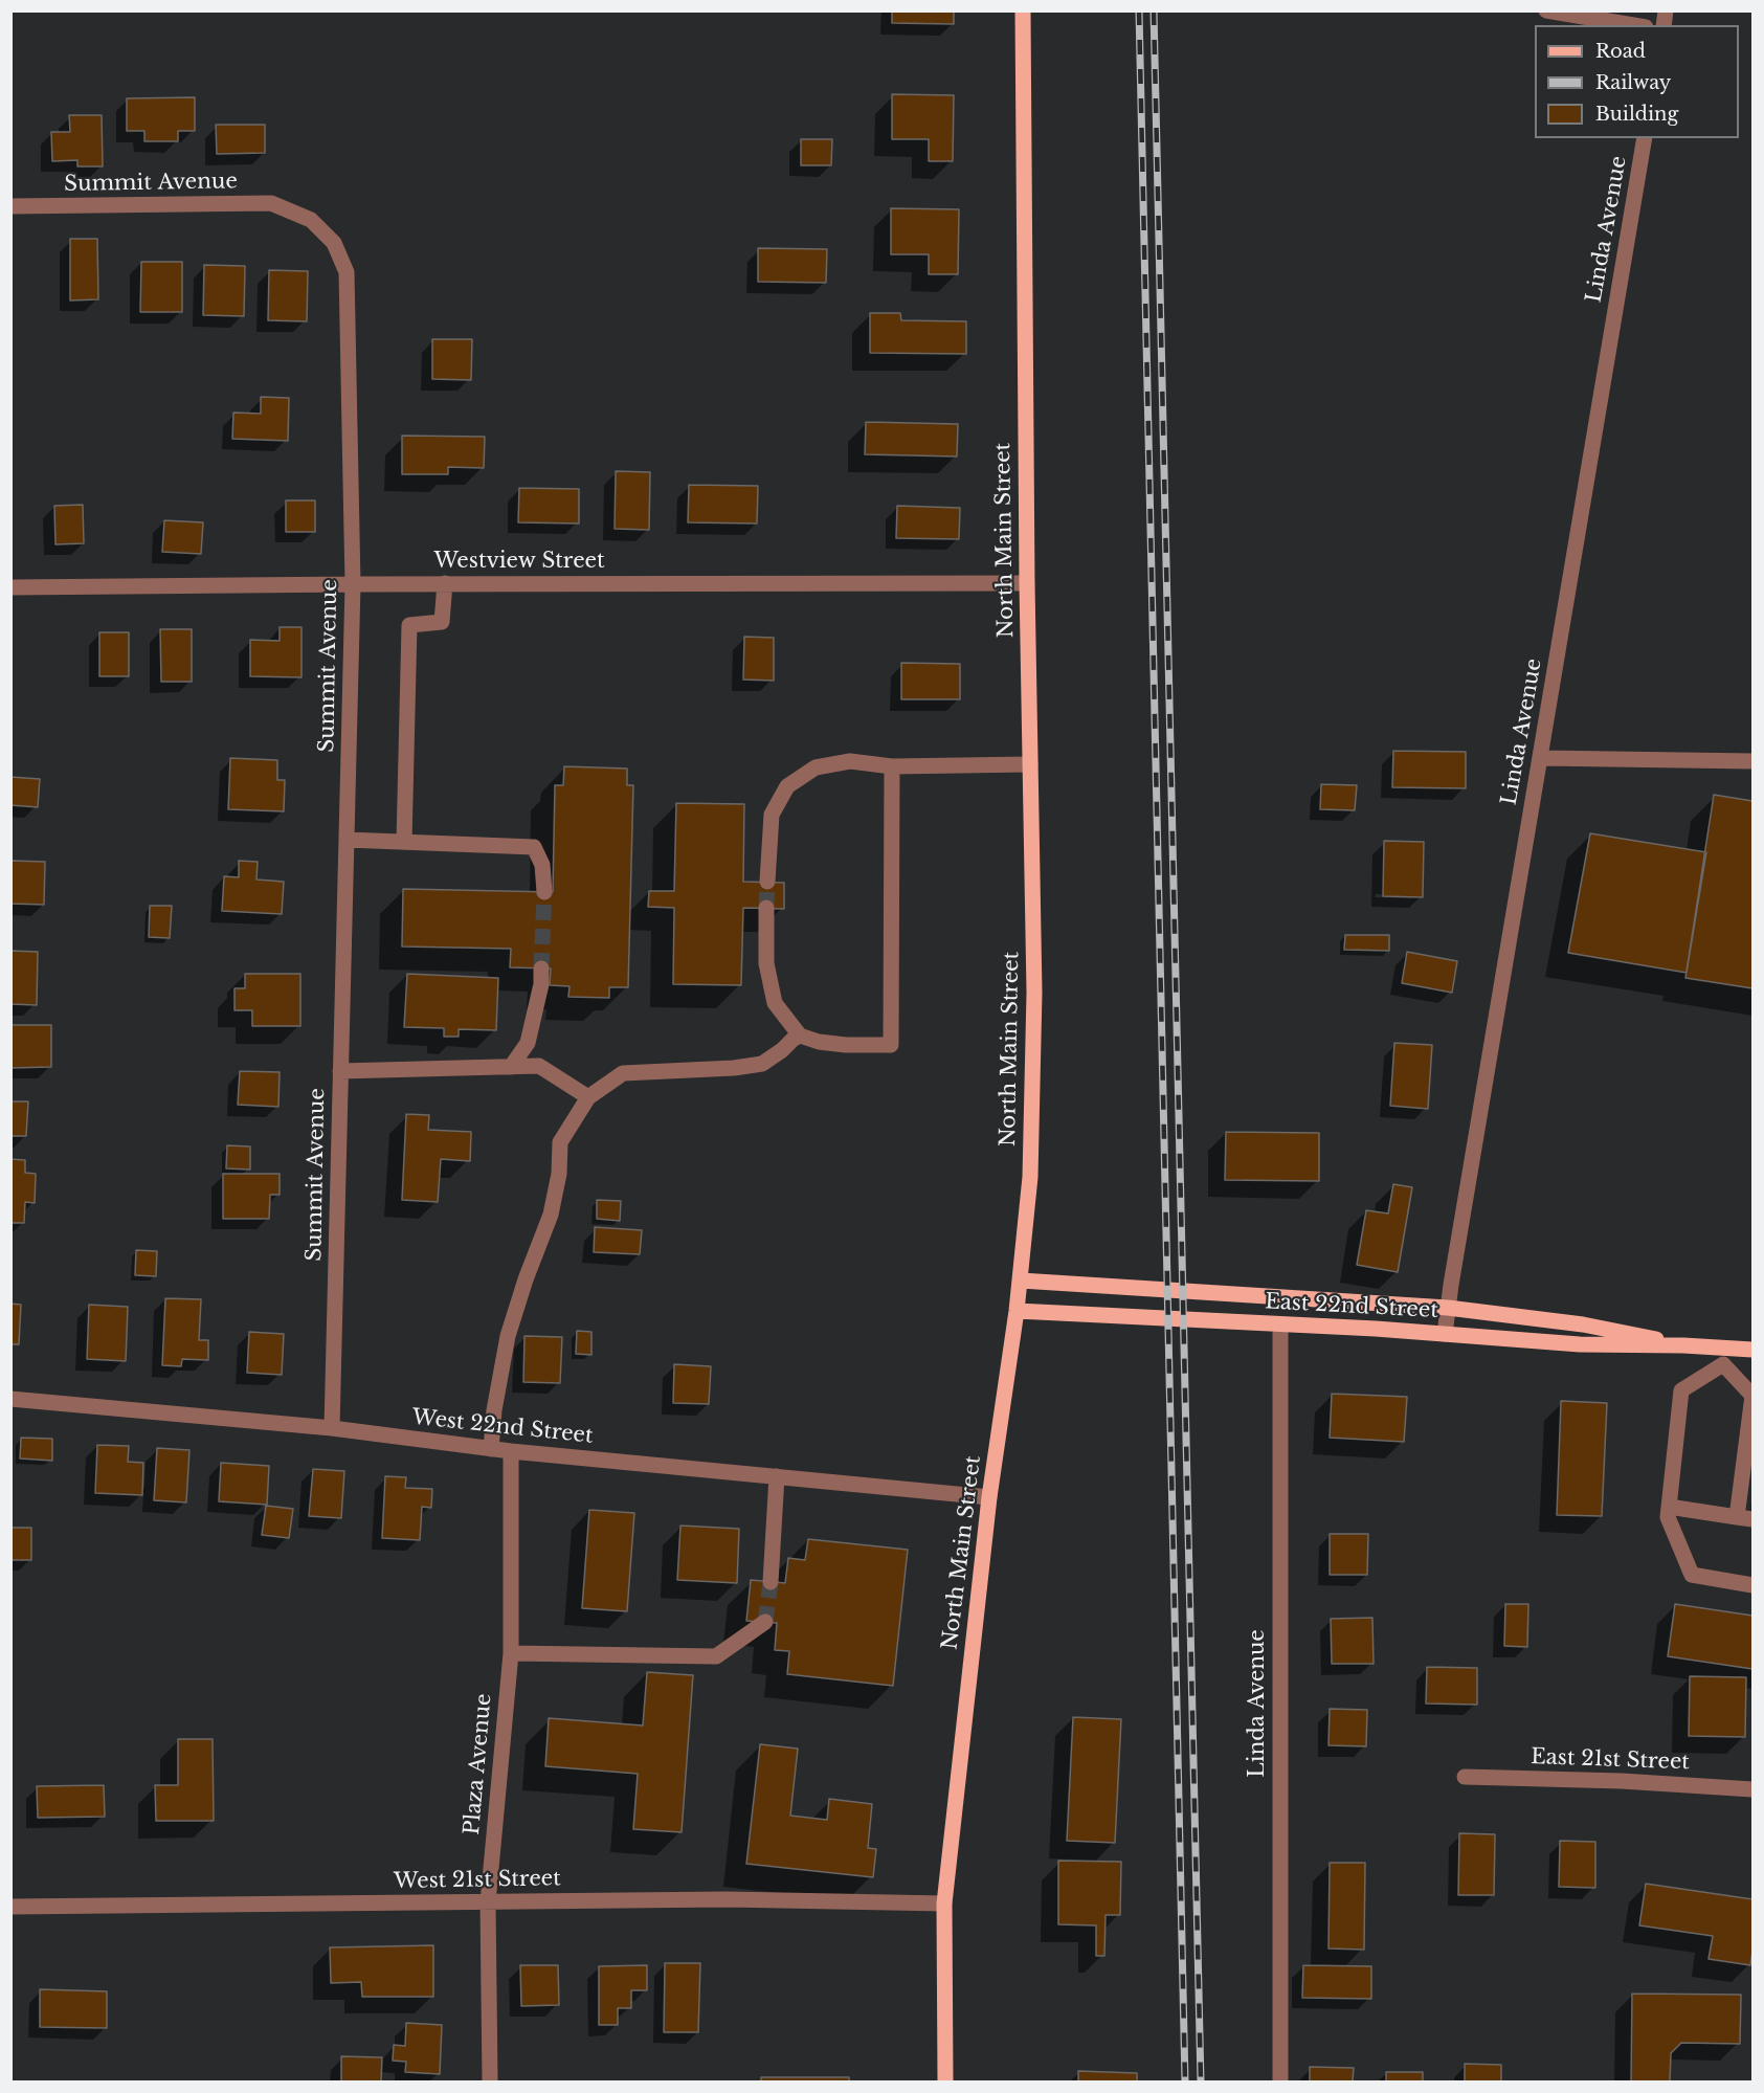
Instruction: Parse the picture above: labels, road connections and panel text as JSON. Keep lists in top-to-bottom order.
{
  "streets": {
    "main road": ["North Main Street", "East 22nd Street"],
    "street": [
      "Summit Avenue",
      "Linda Avenue",
      "Westview Street",
      "West 22nd Street",
      "East 21st Street",
      "Plaza Avenue",
      "West 21st Street"
    ]
  },
  "crossings": [
    ["Summit Avenue", "Westview Street"],
    ["Summit Avenue", "West 22nd Street"],
    ["Linda Avenue", "East 22nd Street"],
    ["North Main Street", "Westview Street"],
    ["North Main Street", "East 22nd Street"],
    ["North Main Street", "West 22nd Street"],
    ["North Main Street", "West 21st Street"],
    ["West 22nd Street", "Plaza Avenue"],
    ["Plaza Avenue", "West 21st Street"]
  ],
  "legend": ["Road", "Railway", "Building"]
}
